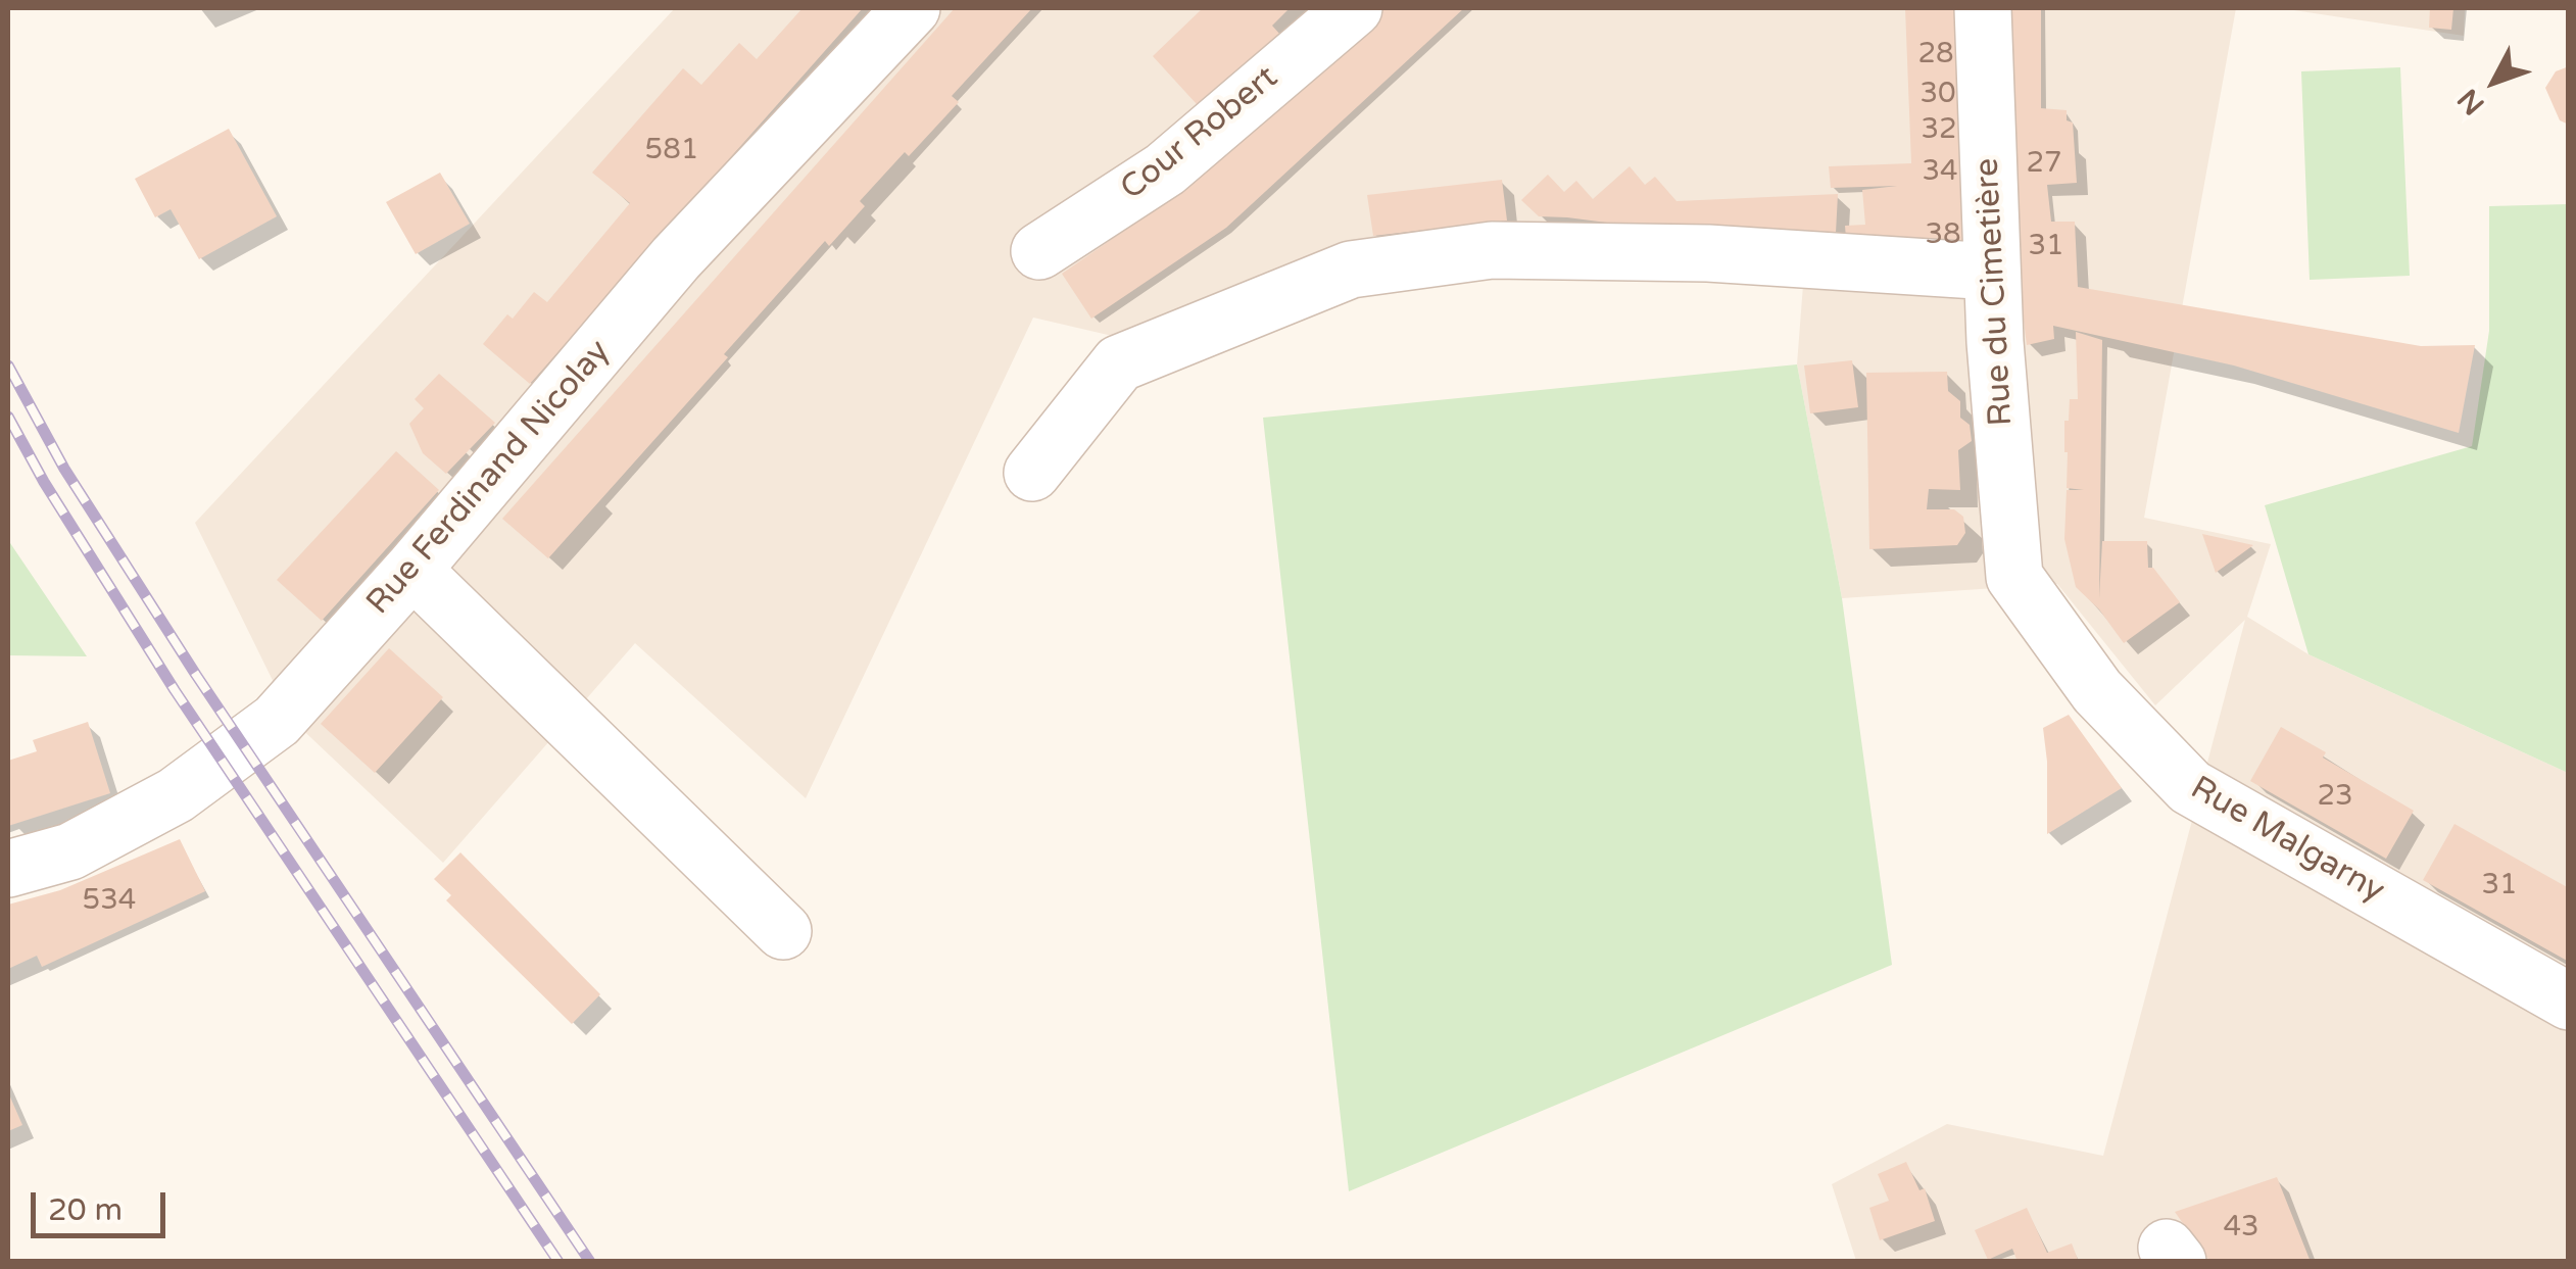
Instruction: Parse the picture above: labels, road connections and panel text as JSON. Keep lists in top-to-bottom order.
{
  "streets": {
    "street": [
      "Cour Robert",
      "Rue du Cimetière",
      "Rue Ferdinand Nicolay",
      "Rue Malgarny"
    ]
  },
  "crossings": [
    ["Rue du Cimetière", "Rue Malgarny"]
  ],
  "house_numbers": [
    "28",
    "30",
    "32",
    "581",
    "27",
    "34",
    "38",
    "31",
    "23",
    "31",
    "534",
    "43"
  ],
  "scale_bar": "20 m",
  "north": "bottom left"
}
